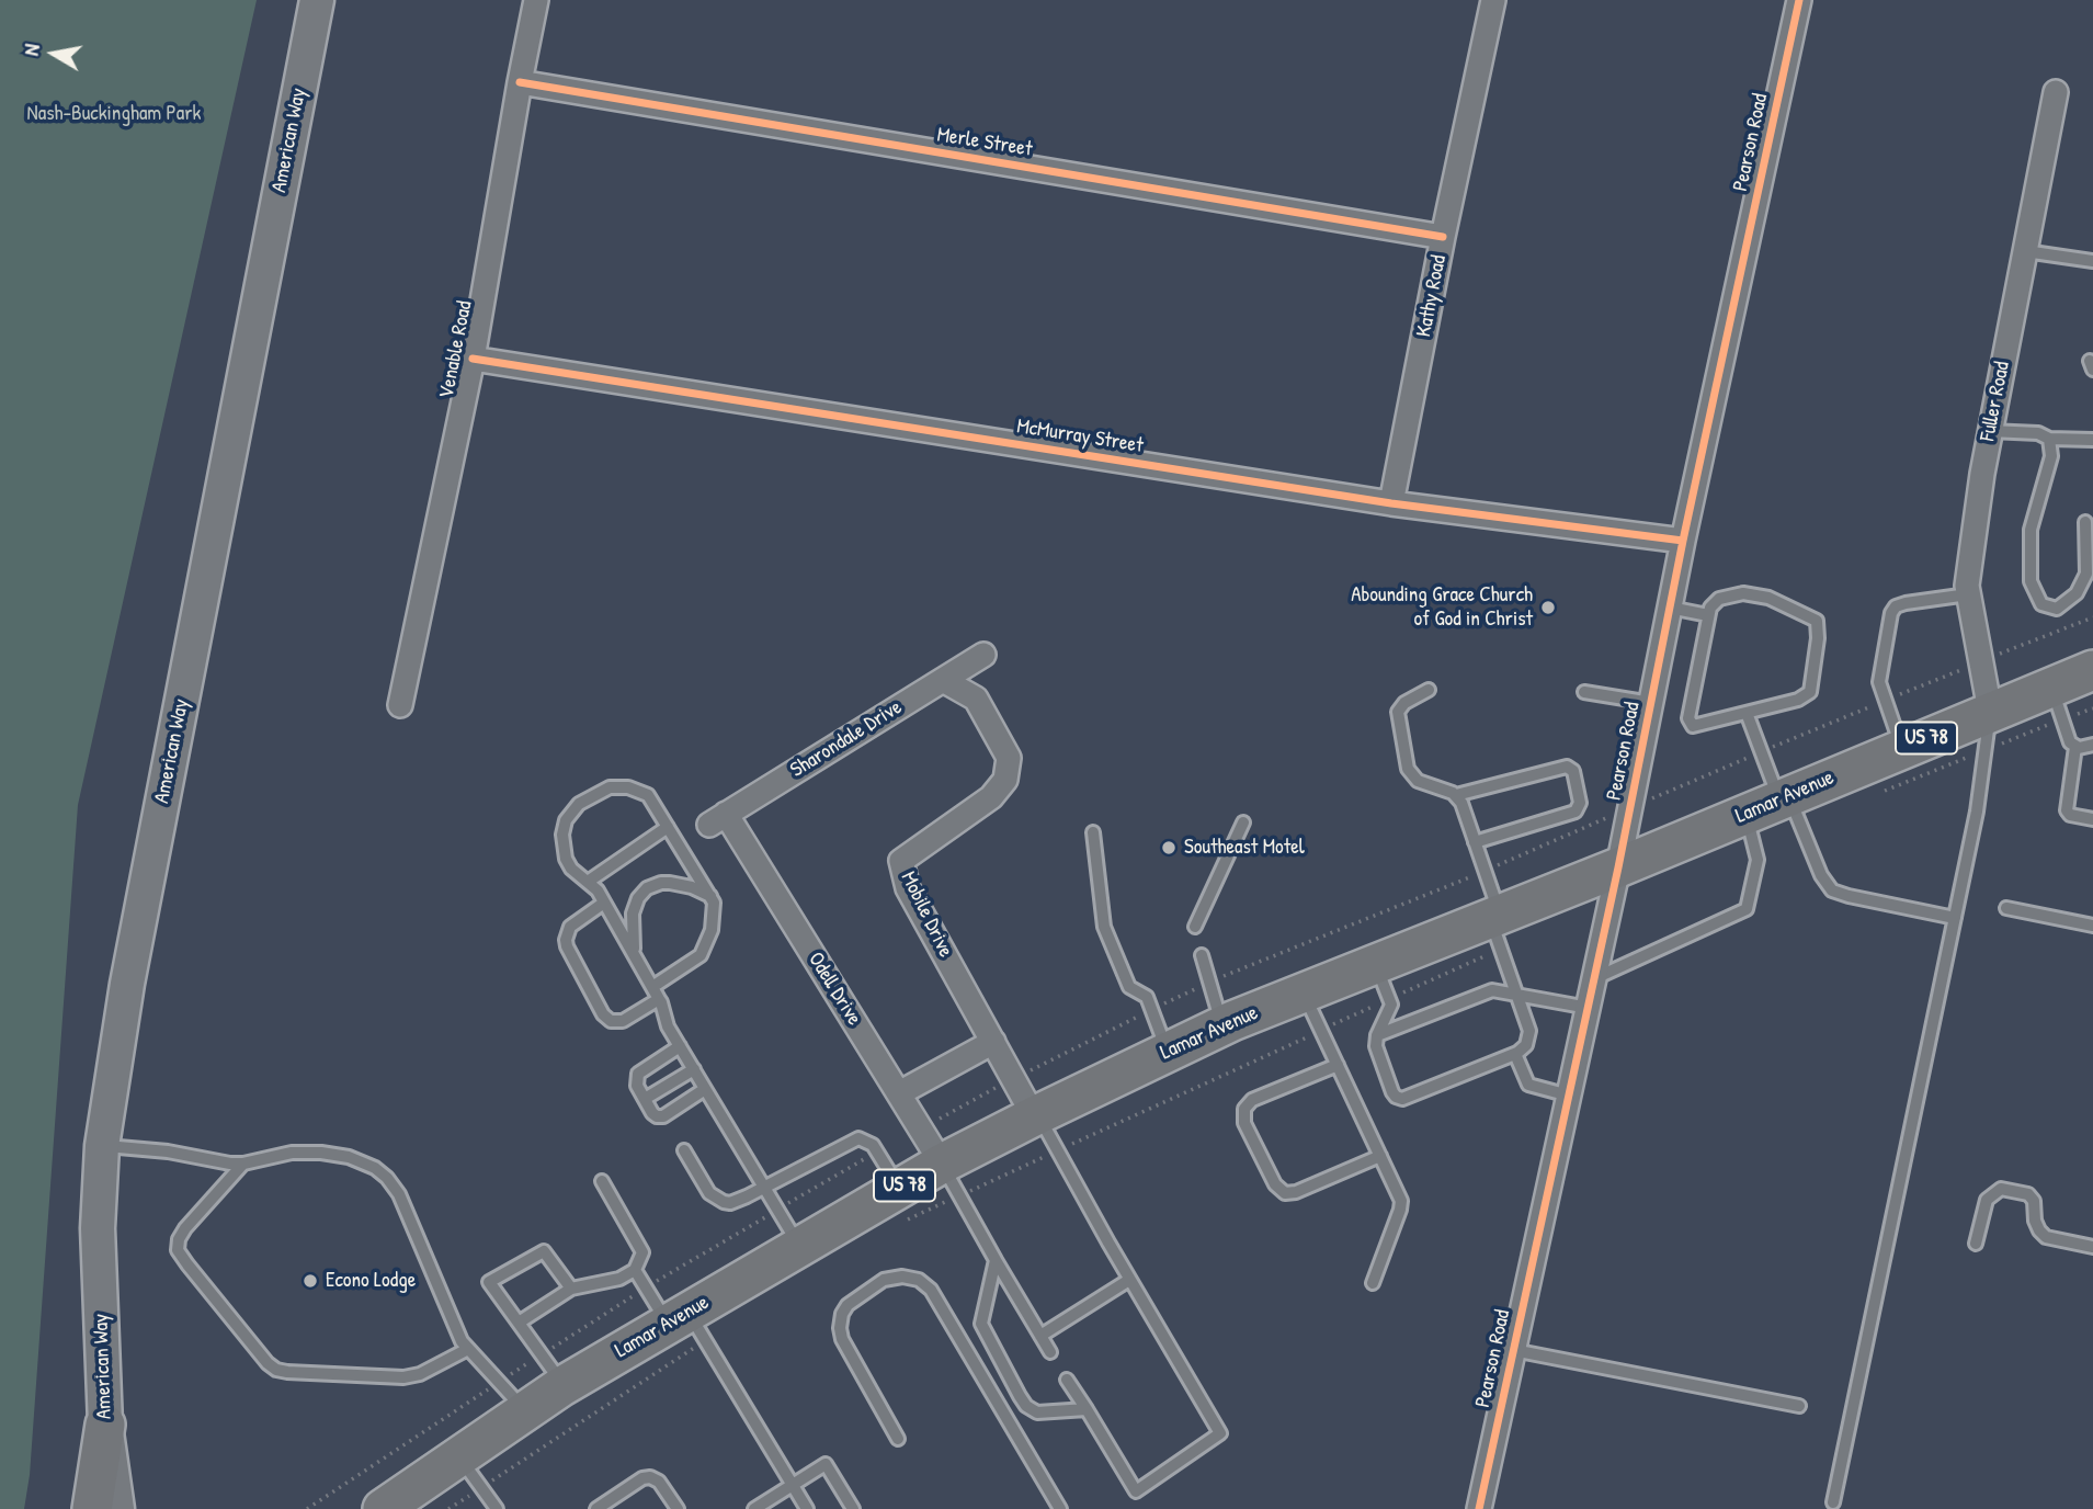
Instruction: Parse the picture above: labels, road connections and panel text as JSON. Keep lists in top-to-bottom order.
{
  "streets": {
    "highway": ["US 78", "Lamar Avenue"],
    "main road": ["American Way"],
    "street": [
      "Merle Street",
      "Pearson Road",
      "Kathy Road",
      "Venable Road",
      "Fuller Road",
      "McMurray Street",
      "Sharondale Drive",
      "Mobile Drive",
      "Odell Drive"
    ]
  },
  "crossings": [
    ["Merle Street", "Kathy Road"],
    ["Merle Street", "Venable Road"],
    ["Pearson Road", "McMurray Street"],
    ["Pearson Road", "Lamar Avenue"],
    ["Kathy Road", "McMurray Street"],
    ["Venable Road", "McMurray Street"],
    ["Fuller Road", "Lamar Avenue"],
    ["Sharondale Drive", "Mobile Drive"],
    ["Sharondale Drive", "Odell Drive"],
    ["Lamar Avenue", "Mobile Drive"],
    ["Lamar Avenue", "Odell Drive"]
  ],
  "parks": ["Nash-Buckingham Park"],
  "places": ["Abounding Grace Church of God in Christ", "Southeast Motel", "Econo Lodge"],
  "north": "left"
}
